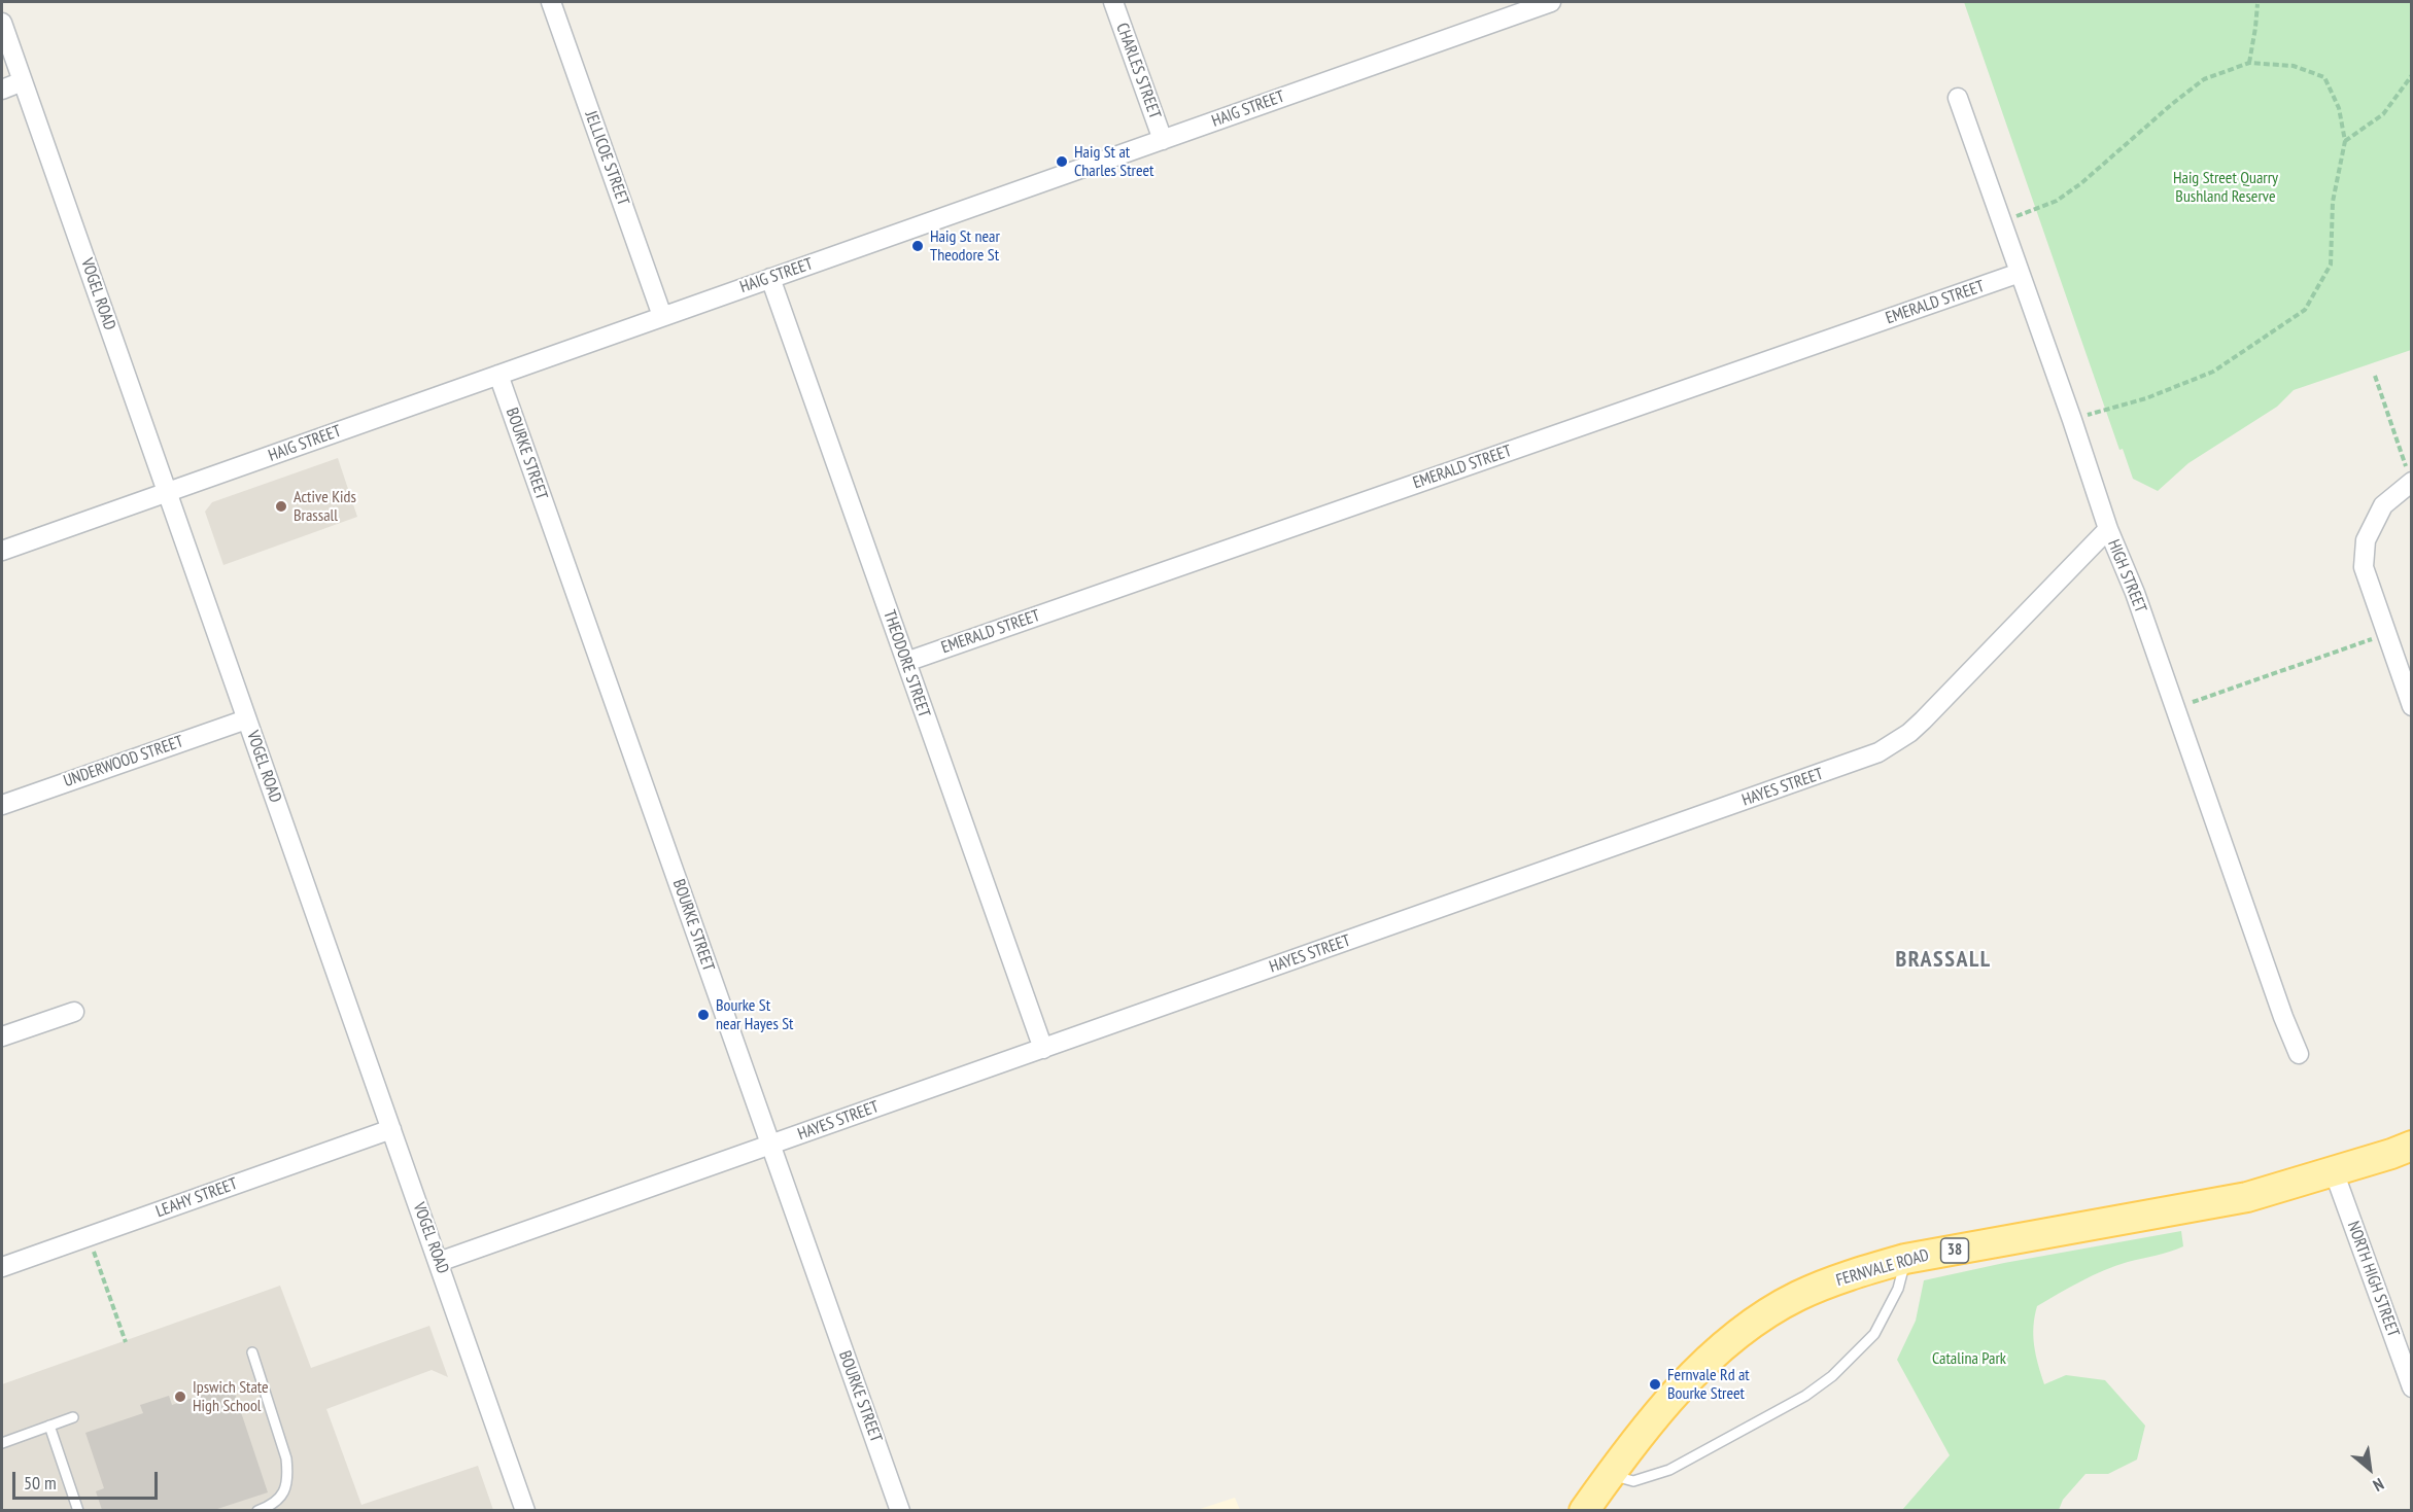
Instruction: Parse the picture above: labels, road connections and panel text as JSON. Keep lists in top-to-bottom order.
{
  "streets": {
    "main road": ["38", "FERNVALE ROAD"],
    "street": [
      "CHARLES STREET",
      "HAIG STREET",
      "JELLICOE STREET",
      "VOGEL ROAD",
      "EMERALD STREET",
      "BOURKE STREET",
      "HIGH STREET",
      "THEODORE STREET",
      "UNDERWOOD STREET",
      "HAYES STREET",
      "LEAHY STREET",
      "NORTH HIGH STREET"
    ]
  },
  "crossings": [
    ["CHARLES STREET", "HAIG STREET"],
    ["HAIG STREET", "JELLICOE STREET"],
    ["HAIG STREET", "VOGEL ROAD"],
    ["HAIG STREET", "BOURKE STREET"],
    ["HAIG STREET", "THEODORE STREET"],
    ["VOGEL ROAD", "UNDERWOOD STREET"],
    ["VOGEL ROAD", "HAYES STREET"],
    ["VOGEL ROAD", "LEAHY STREET"],
    ["EMERALD STREET", "HIGH STREET"],
    ["EMERALD STREET", "THEODORE STREET"],
    ["BOURKE STREET", "HAYES STREET"],
    ["HIGH STREET", "HAYES STREET"],
    ["THEODORE STREET", "HAYES STREET"],
    ["FERNVALE ROAD", "NORTH HIGH STREET"]
  ],
  "districts": ["BRASSALL"],
  "parks": ["Haig Street Quarry Bushland Reserve", "Catalina Park"],
  "places": [
    "Haig St at Charles Street",
    "Haig St near Theodore St",
    "Active Kids Brassall",
    "Bourke St near Hayes St",
    "Fernvale Rd at Bourke Street",
    "Ipswich State High School"
  ],
  "scale_bar": "50 m",
  "north": "bottom right"
}
